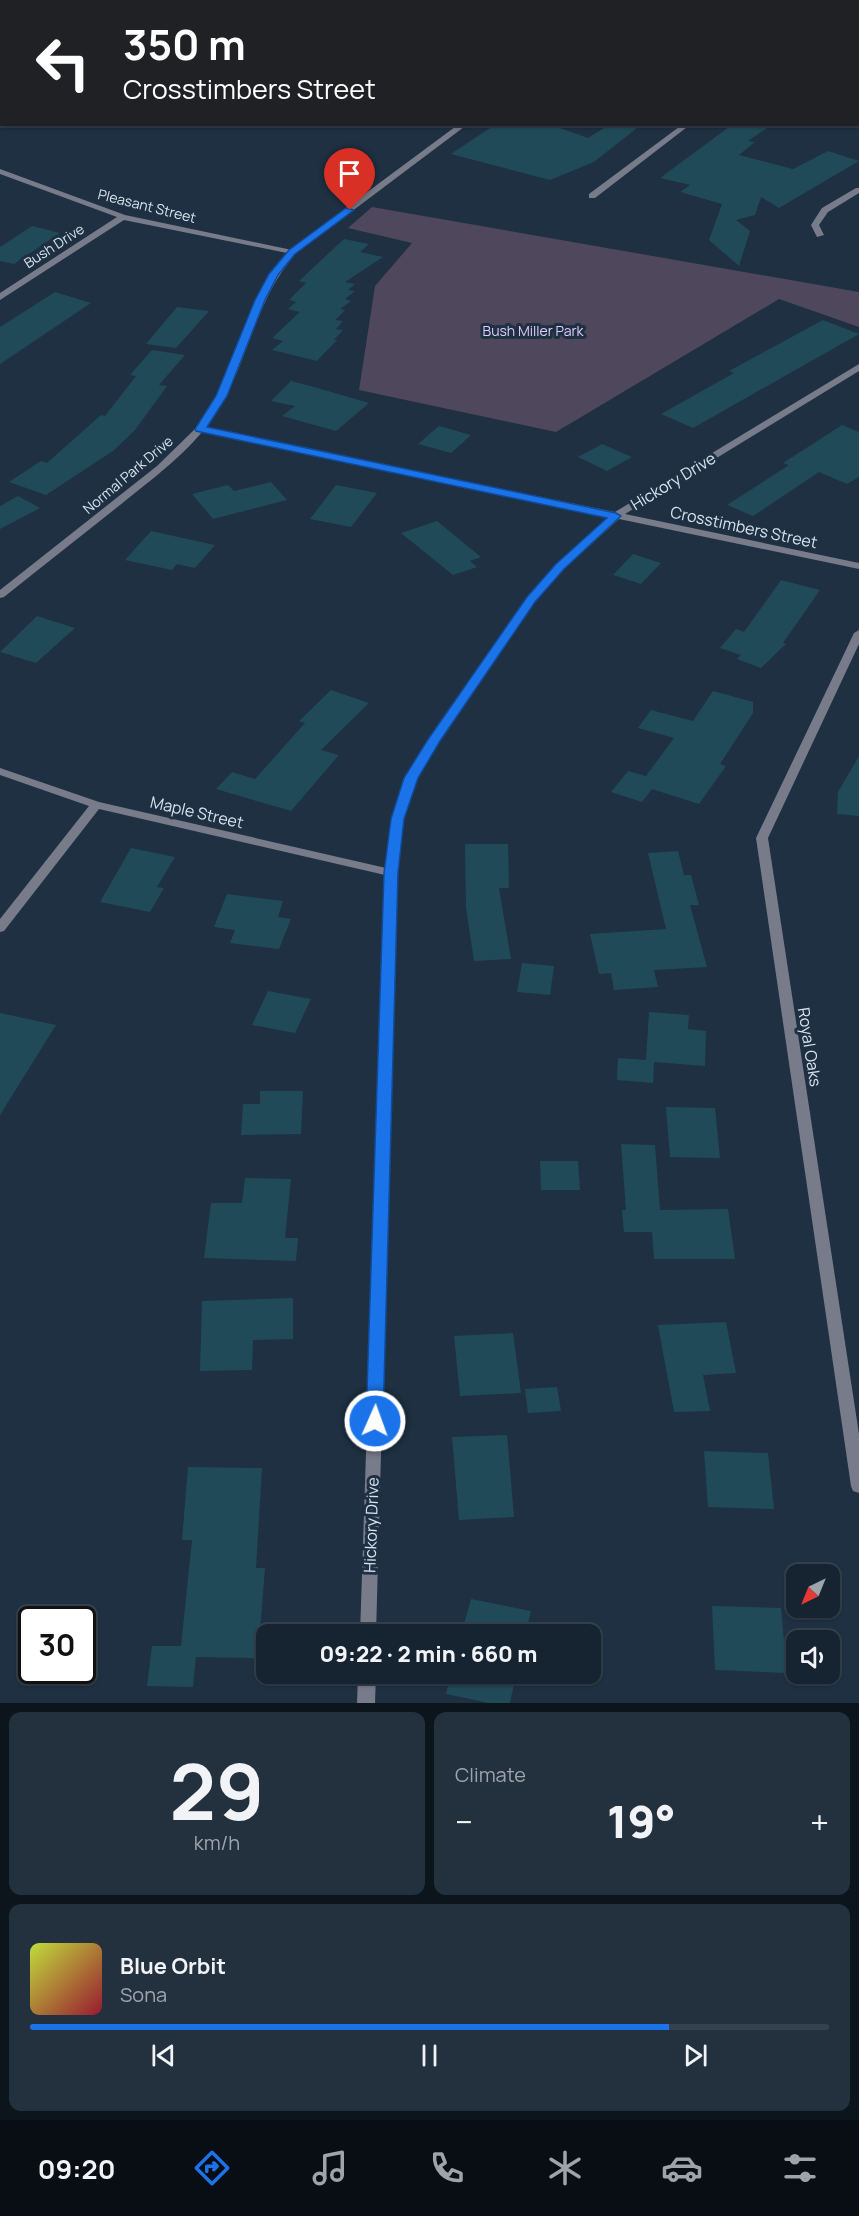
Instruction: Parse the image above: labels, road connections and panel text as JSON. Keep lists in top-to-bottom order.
{
  "streets": {
    "street": [
      "Pleasant Street",
      "Bush Drive",
      "Normal Park Drive",
      "Hickory Drive",
      "Crosstimbers Street",
      "Maple Street",
      "Royal Oaks"
    ]
  },
  "crossings": [
    ["Pleasant Street", "Bush Drive"],
    ["Pleasant Street", "Normal Park Drive"],
    ["Normal Park Drive", "Crosstimbers Street"],
    ["Hickory Drive", "Crosstimbers Street"],
    ["Hickory Drive", "Maple Street"]
  ],
  "parks": ["Bush Miller Park"],
  "north": "bottom left",
  "page": {
    "turn": ["350 m", "Crosstimbers Street"],
    "limit": "30",
    "trip": "09:22 · 2 min · 660 m",
    "tile": [
      ["29", "km/h"],
      "Climate"
    ],
    "heat": ["−", "19°", "+"],
    "song": ["Blue Orbit", "Sona"],
    "tabs": "09:20"
  }
}
